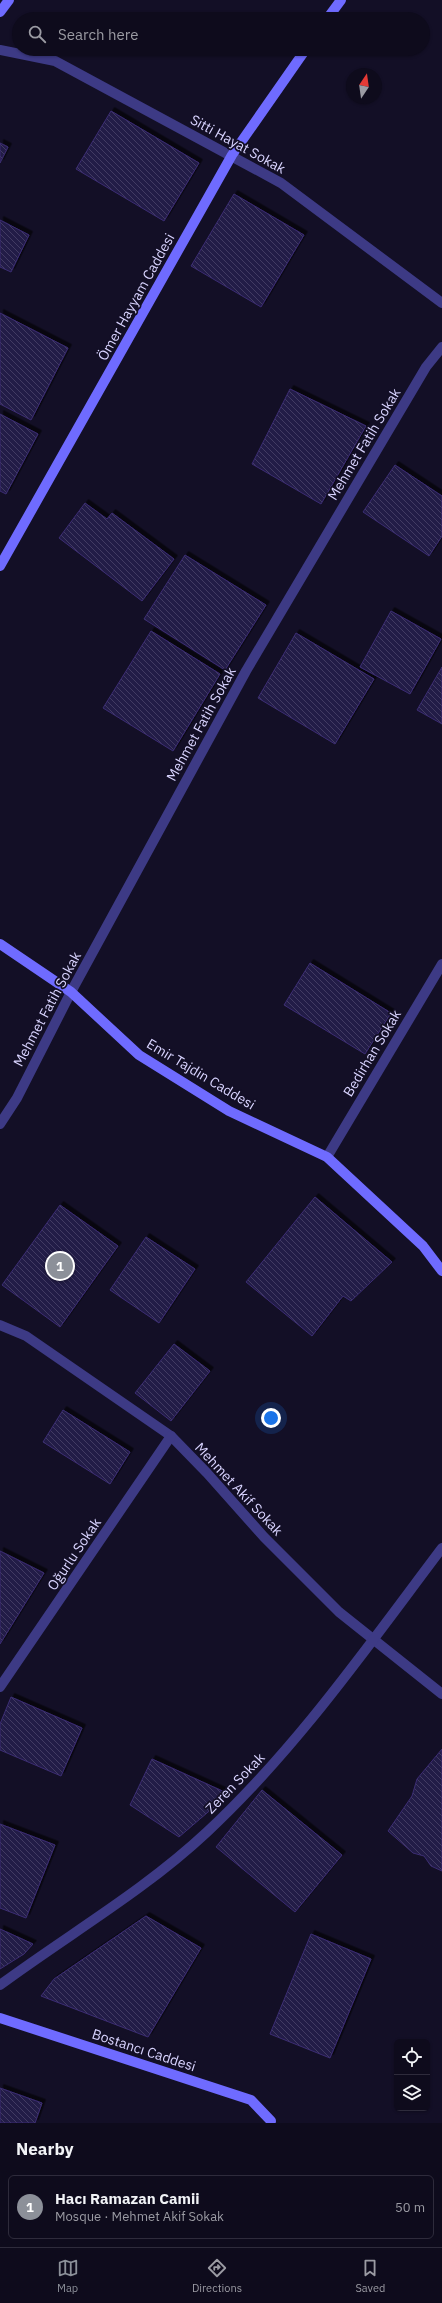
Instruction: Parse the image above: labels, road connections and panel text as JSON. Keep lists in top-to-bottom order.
{
  "streets": {
    "street": [
      "Sitti Hayat Sokak",
      "Ömer Hayyam Caddesi",
      "Mehmet Fatih Sokak",
      "Bedirhan Sokak",
      "Emir Tajdin Caddesi",
      "Mehmet Akif Sokak",
      "Oğurlu Sokak",
      "Zeren Sokak",
      "Bostancı Caddesi"
    ]
  },
  "crossings": [
    ["Sitti Hayat Sokak", "Ömer Hayyam Caddesi"],
    ["Mehmet Fatih Sokak", "Emir Tajdin Caddesi"],
    ["Bedirhan Sokak", "Emir Tajdin Caddesi"],
    ["Mehmet Akif Sokak", "Oğurlu Sokak"],
    ["Mehmet Akif Sokak", "Zeren Sokak"]
  ],
  "north": "top",
  "page": {
    "search": "Search here",
    "pins": "1",
    "heading": "Nearby",
    "list": [
      {
        "mark": "1",
        "name": "Hacı Ramazan Camii",
        "note": "Mosque · Mehmet Akif Sokak",
        "value": "50 m"
      }
    ],
    "nav": ["Map", "Directions", "Saved"]
  }
}
